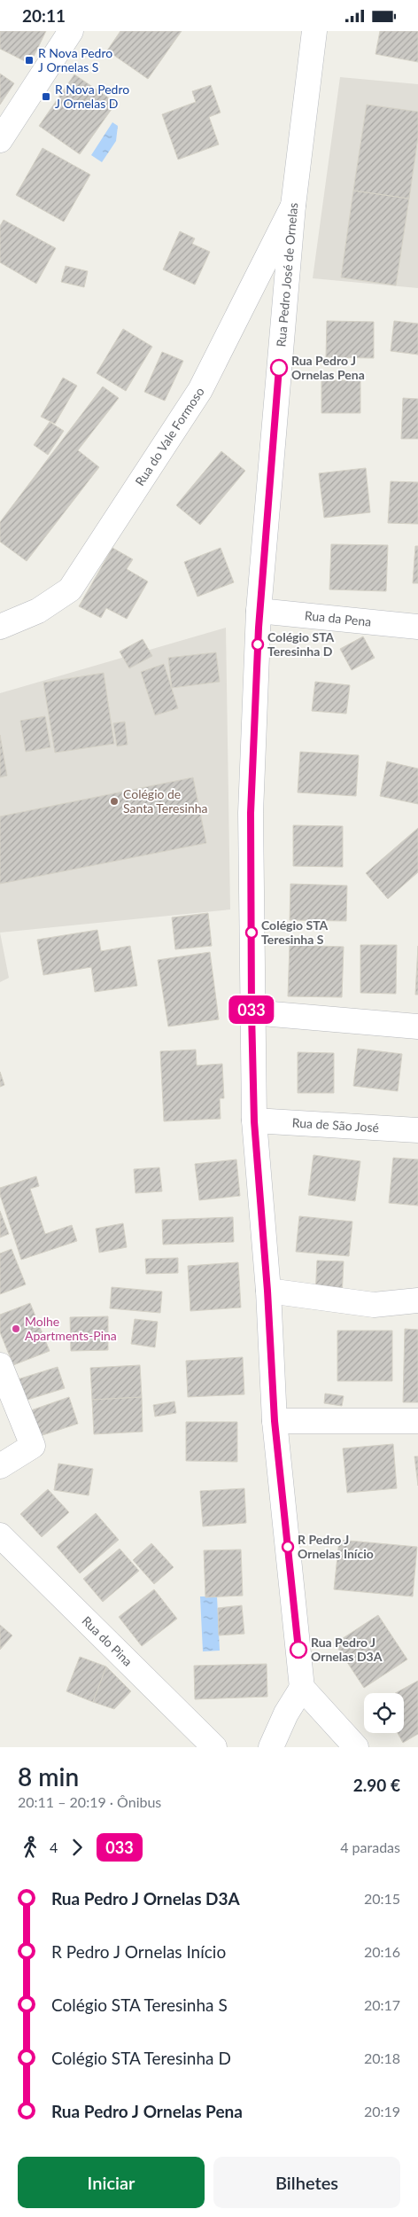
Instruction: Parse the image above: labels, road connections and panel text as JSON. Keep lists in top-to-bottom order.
{
  "streets": {
    "street": [
      "Rua Pedro José de Ornelas",
      "Rua do Vale Formoso",
      "Rua da Pena",
      "Rua de São José",
      "Rua do Pina"
    ]
  },
  "crossings": [
    ["Rua Pedro José de Ornelas", "Rua do Vale Formoso"],
    ["Rua Pedro José de Ornelas", "Rua da Pena"],
    ["Rua Pedro José de Ornelas", "Rua de São José"]
  ],
  "places": {
    "transit": ["R Nova Pedro J Ornelas S", "R Nova Pedro J Ornelas D"],
    "other": [
      "Rua Pedro J Ornelas Pena",
      "Colégio STA Teresinha D",
      "Colégio de Santa Teresinha",
      "Colégio STA Teresinha S",
      "Molhe Apartments-Pina",
      "R Pedro J Ornelas Início",
      "Rua Pedro J Ornelas D3A"
    ]
  },
  "lines": ["bus line 033"],
  "page": {
    "status": "20:11",
    "on_map": "033",
    "heading": ["8 min", "20:11 – 20:19 · Ônibus", "2.90 €"],
    "legs": ["4", "033", "4 paradas"],
    "list": [
      {
        "name": "Rua Pedro J Ornelas D3A",
        "value": "20:15"
      },
      {
        "name": "R Pedro J Ornelas Início",
        "value": "20:16"
      },
      {
        "name": "Colégio STA Teresinha S",
        "value": "20:17"
      },
      {
        "name": "Colégio STA Teresinha D",
        "value": "20:18"
      },
      {
        "name": "Rua Pedro J Ornelas Pena",
        "value": "20:19"
      }
    ],
    "buttons": ["Iniciar", "Bilhetes"]
  }
}
